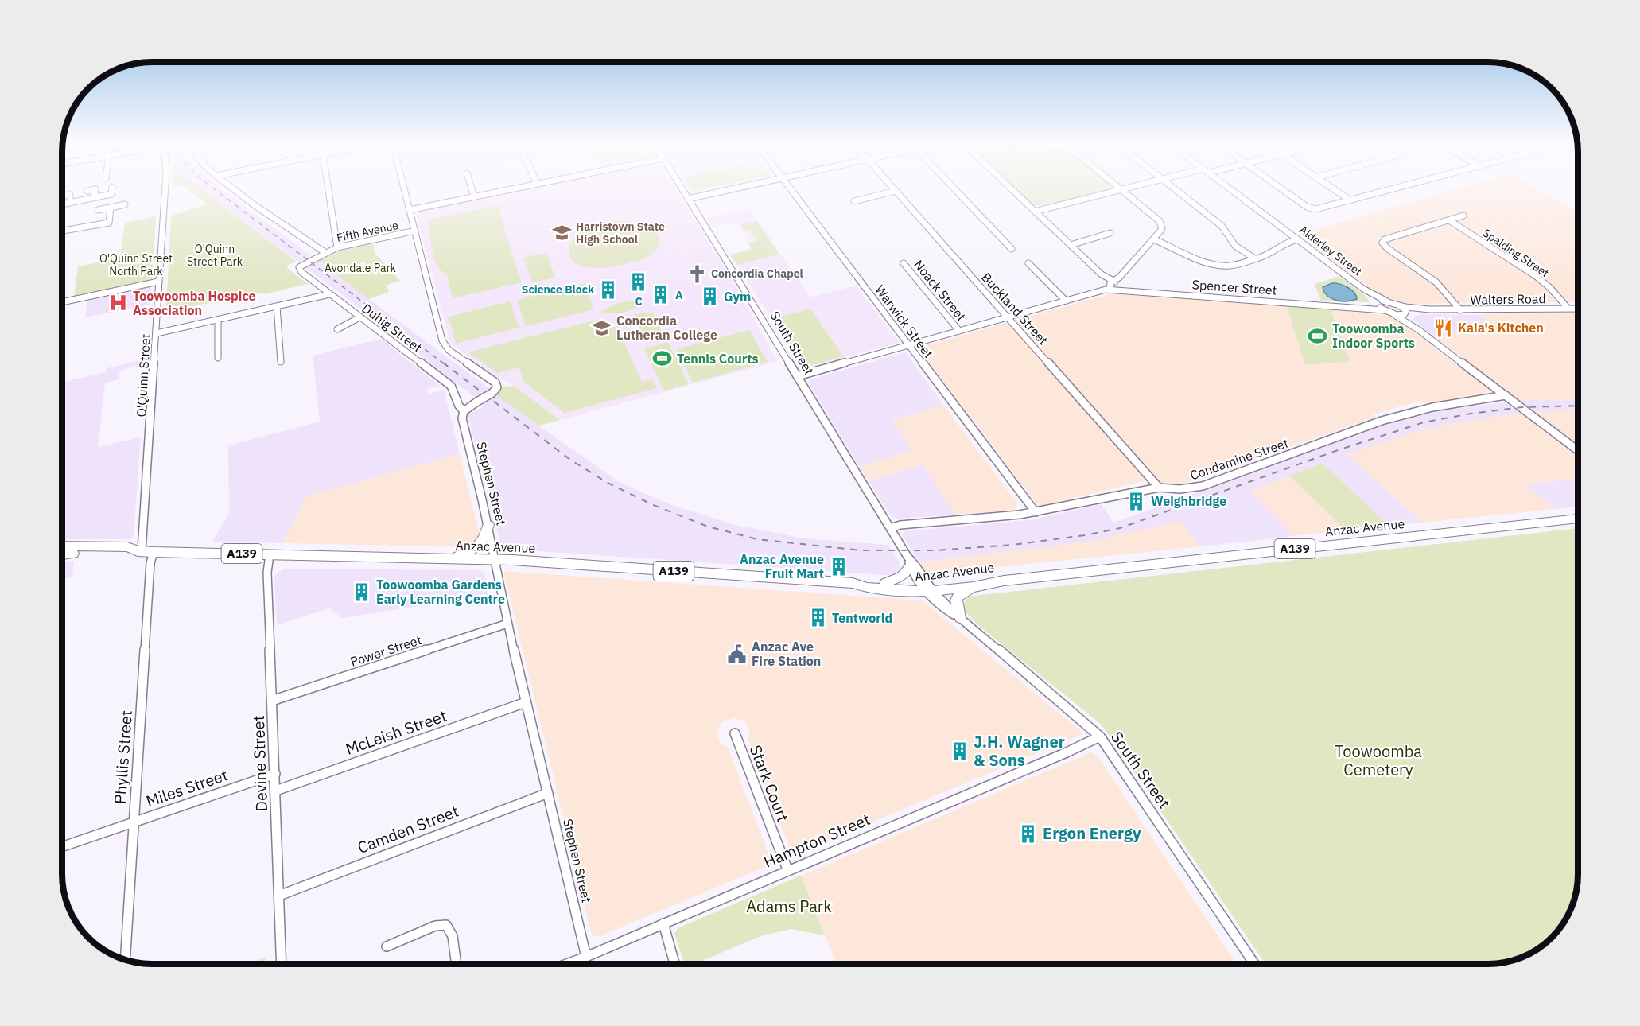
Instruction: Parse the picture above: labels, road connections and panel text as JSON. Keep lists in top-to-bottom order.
{
  "streets": {
    "highway": ["Anzac Avenue", "A139"],
    "street": [
      "Fifth Avenue",
      "Alderley Street",
      "Spalding Street",
      "Spencer Street",
      "Noack Street",
      "Walters Road",
      "Buckland Street",
      "Warwick Street",
      "Duhig Street",
      "South Street",
      "O'Quinn Street",
      "Condamine Street",
      "Stephen Street",
      "Power Street",
      "McLeish Street",
      "Phyllis Street",
      "Devine Street",
      "Stark Court",
      "Miles Street",
      "Camden Street",
      "Hampton Street"
    ]
  },
  "crossings": [
    ["Fifth Avenue", "Duhig Street"],
    ["Alderley Street", "Spencer Street"],
    ["Alderley Street", "Walters Road"],
    ["Spalding Street", "Walters Road"],
    ["Spencer Street", "Noack Street"],
    ["Spencer Street", "Buckland Street"],
    ["Spencer Street", "Warwick Street"],
    ["Spencer Street", "South Street"],
    ["Buckland Street", "Condamine Street"],
    ["Warwick Street", "Condamine Street"],
    ["Duhig Street", "Stephen Street"],
    ["South Street", "Condamine Street"],
    ["South Street", "Anzac Avenue"],
    ["South Street", "Hampton Street"],
    ["O'Quinn Street", "Anzac Avenue"],
    ["Stephen Street", "Anzac Avenue"],
    ["Stephen Street", "Power Street"],
    ["Stephen Street", "McLeish Street"],
    ["Stephen Street", "Camden Street"],
    ["Stephen Street", "Hampton Street"],
    ["Anzac Avenue", "Phyllis Street"],
    ["Anzac Avenue", "Devine Street"],
    ["Power Street", "Devine Street"],
    ["McLeish Street", "Devine Street"],
    ["Phyllis Street", "Miles Street"],
    ["Devine Street", "Miles Street"],
    ["Devine Street", "Camden Street"],
    ["Stark Court", "Hampton Street"]
  ],
  "parks": [
    "O'Quinn Street Park",
    "O'Quinn Street North Park",
    "Avondale Park",
    "Toowoomba Cemetery",
    "Adams Park"
  ],
  "places": {
    "school or university": ["Harristown State High School", "Concordia Lutheran College"],
    "church": ["Concordia Chapel"],
    "building": [
      "C",
      "Science Block",
      "A",
      "Gym",
      "Weighbridge",
      "Anzac Avenue Fruit Mart",
      "Toowoomba Gardens Early Learning Centre",
      "Tentworld",
      "J.H. Wagner & Sons",
      "Ergon Energy"
    ],
    "hospital": ["Toowoomba Hospice Association"],
    "restaurant": ["Kaia's Kitchen"],
    "sports": ["Toowoomba Indoor Sports", "Tennis Courts"],
    "public building": ["Anzac Ave Fire Station"]
  }
}
